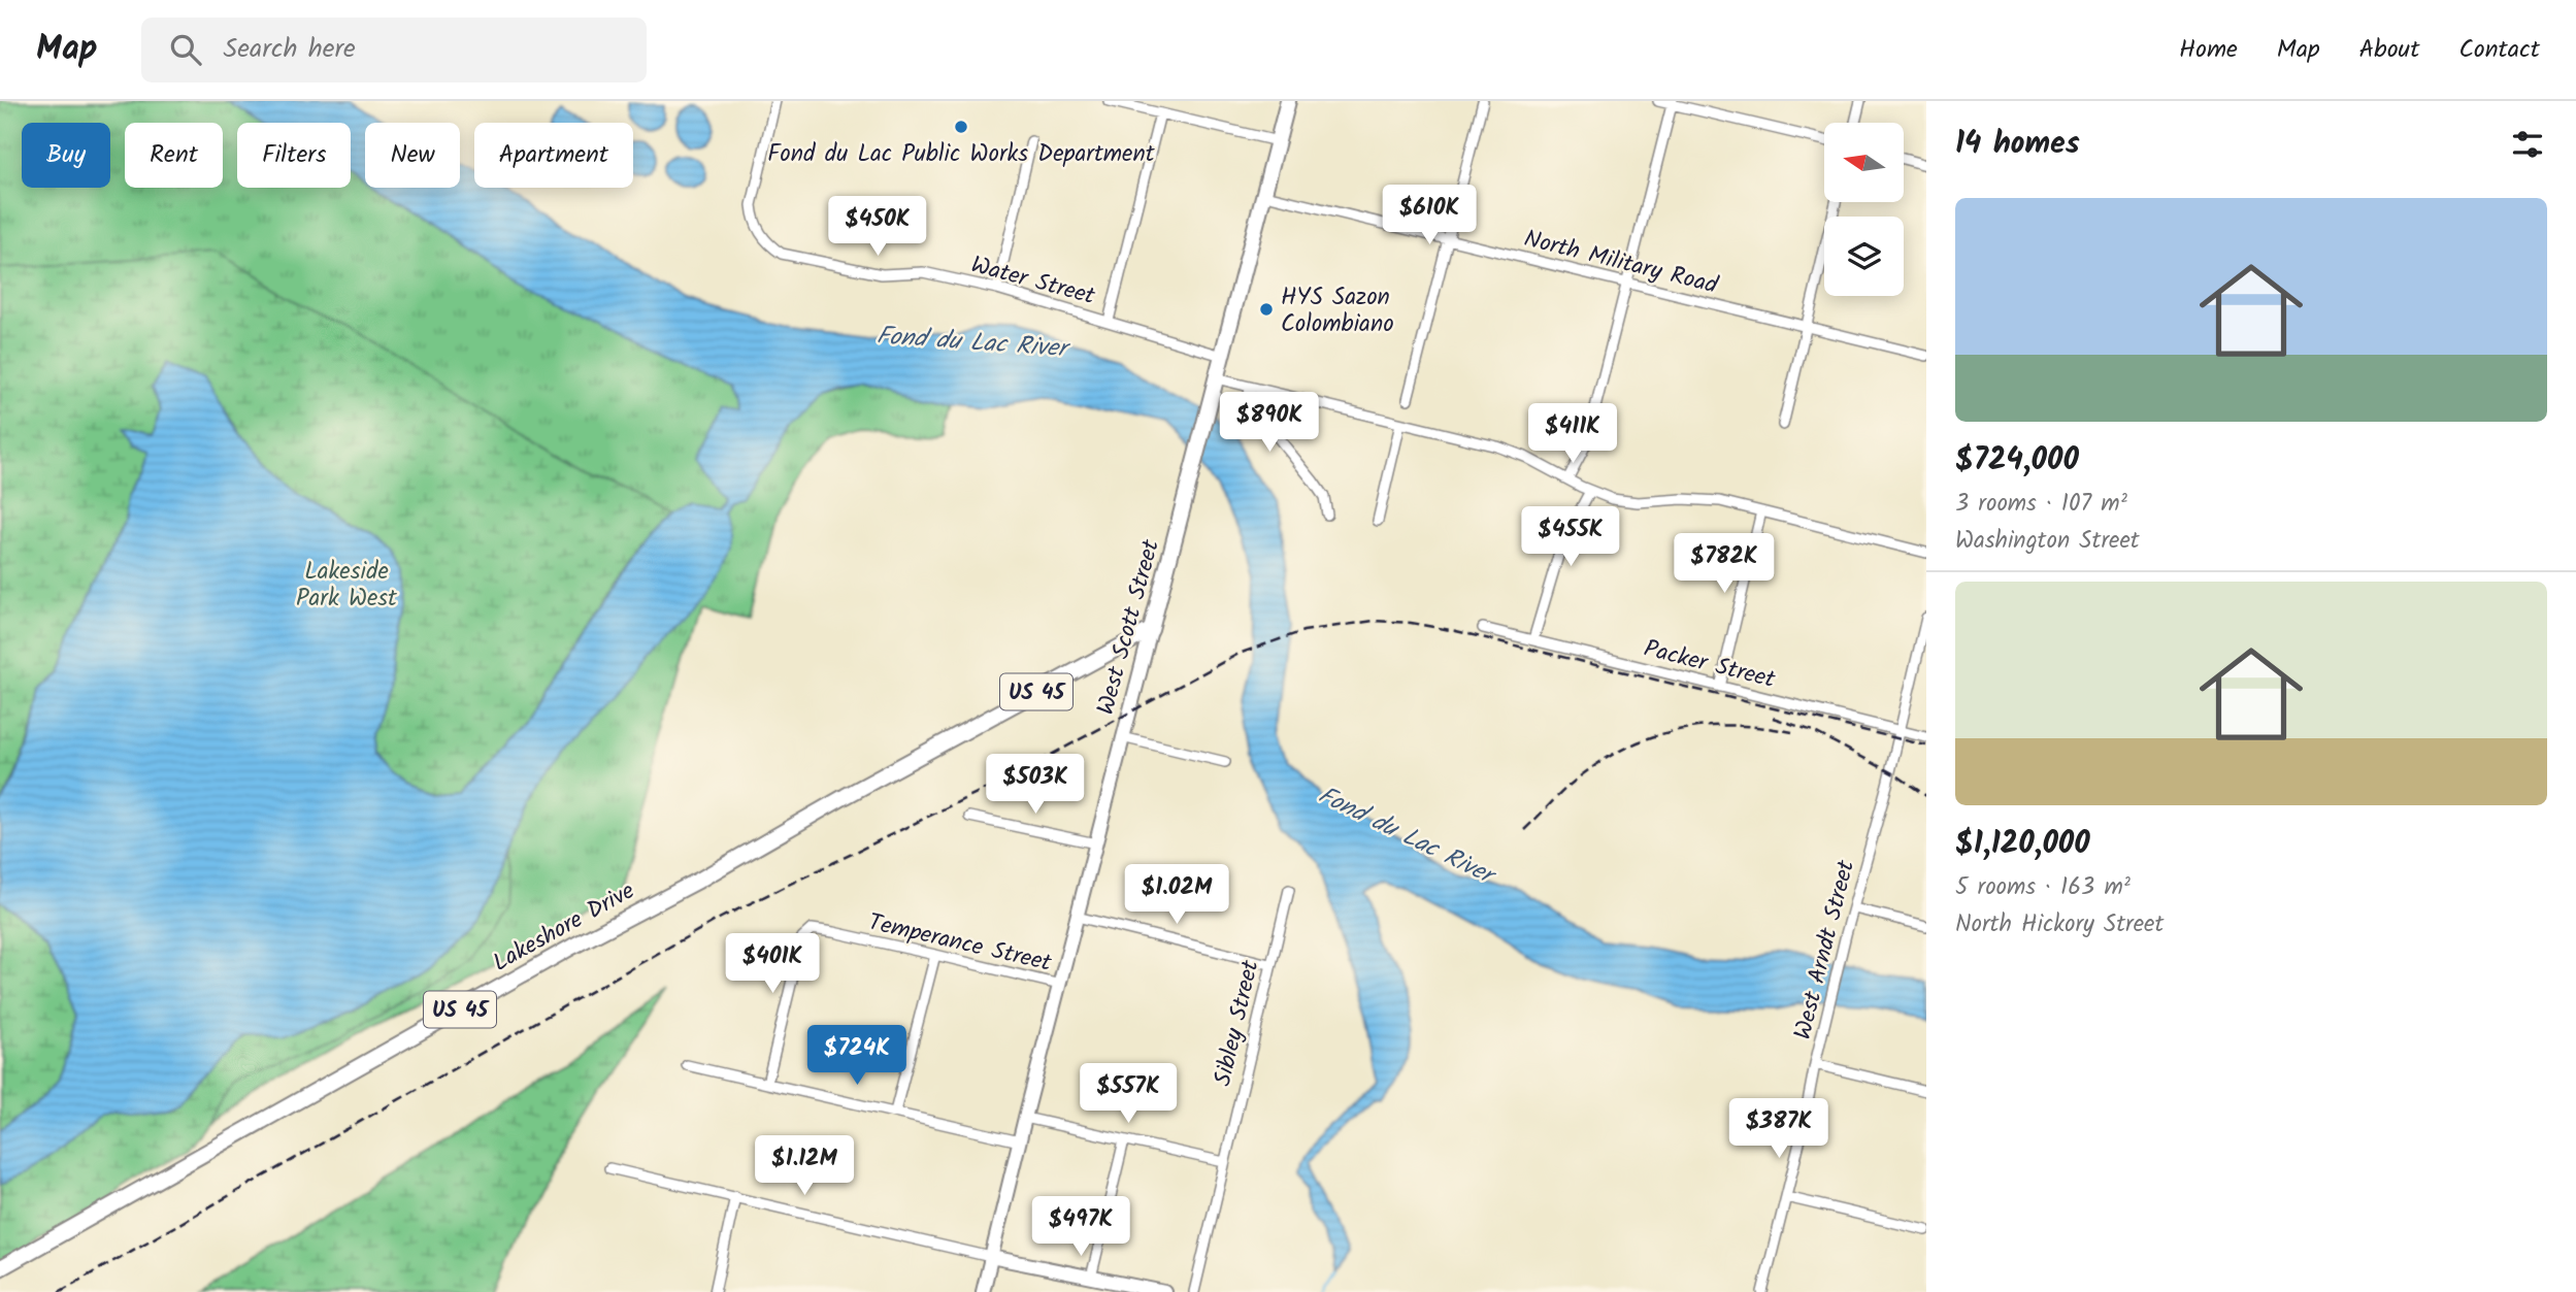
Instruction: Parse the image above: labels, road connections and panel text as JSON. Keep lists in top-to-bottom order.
{
  "streets": {
    "main road": ["West Scott Street", "US 45", "Lakeshore Drive"],
    "street": [
      "North Military Road",
      "Water Street",
      "Packer Street",
      "Temperance Street",
      "West Arndt Street",
      "Sibley Street"
    ]
  },
  "crossings": [
    ["North Military Road", "West Scott Street"],
    ["Water Street", "West Scott Street"],
    ["West Scott Street", "Lakeshore Drive"],
    ["West Scott Street", "Temperance Street"],
    ["Packer Street", "West Arndt Street"]
  ],
  "water": ["Fond du Lac River"],
  "parks": ["Lakeside Park West"],
  "places": ["Fond du Lac Public Works Department", "HYS Sazon Colombiano"],
  "north": "left",
  "page": {
    "header": "Map",
    "search": "Search here",
    "nav": [
      "Home",
      "Map",
      "About",
      "Contact"
    ],
    "heading": "14 homes",
    "chip": [
      "Buy",
      "Rent",
      "Filters",
      "New",
      "Apartment"
    ],
    "price": [
      "$610K",
      "$450K",
      "$890K",
      "$411K",
      "$455K",
      "$782K",
      "$503K",
      "$1.02M",
      "$401K",
      "$724K",
      "$557K",
      "$387K",
      "$1.12M",
      "$497K"
    ],
    "list": [
      {
        "name": "$724,000",
        "note": "3 rooms · 107 m² · Washington Street"
      },
      {
        "name": "$1,120,000",
        "note": "5 rooms · 163 m² · North Hickory Street"
      }
    ]
  }
}
